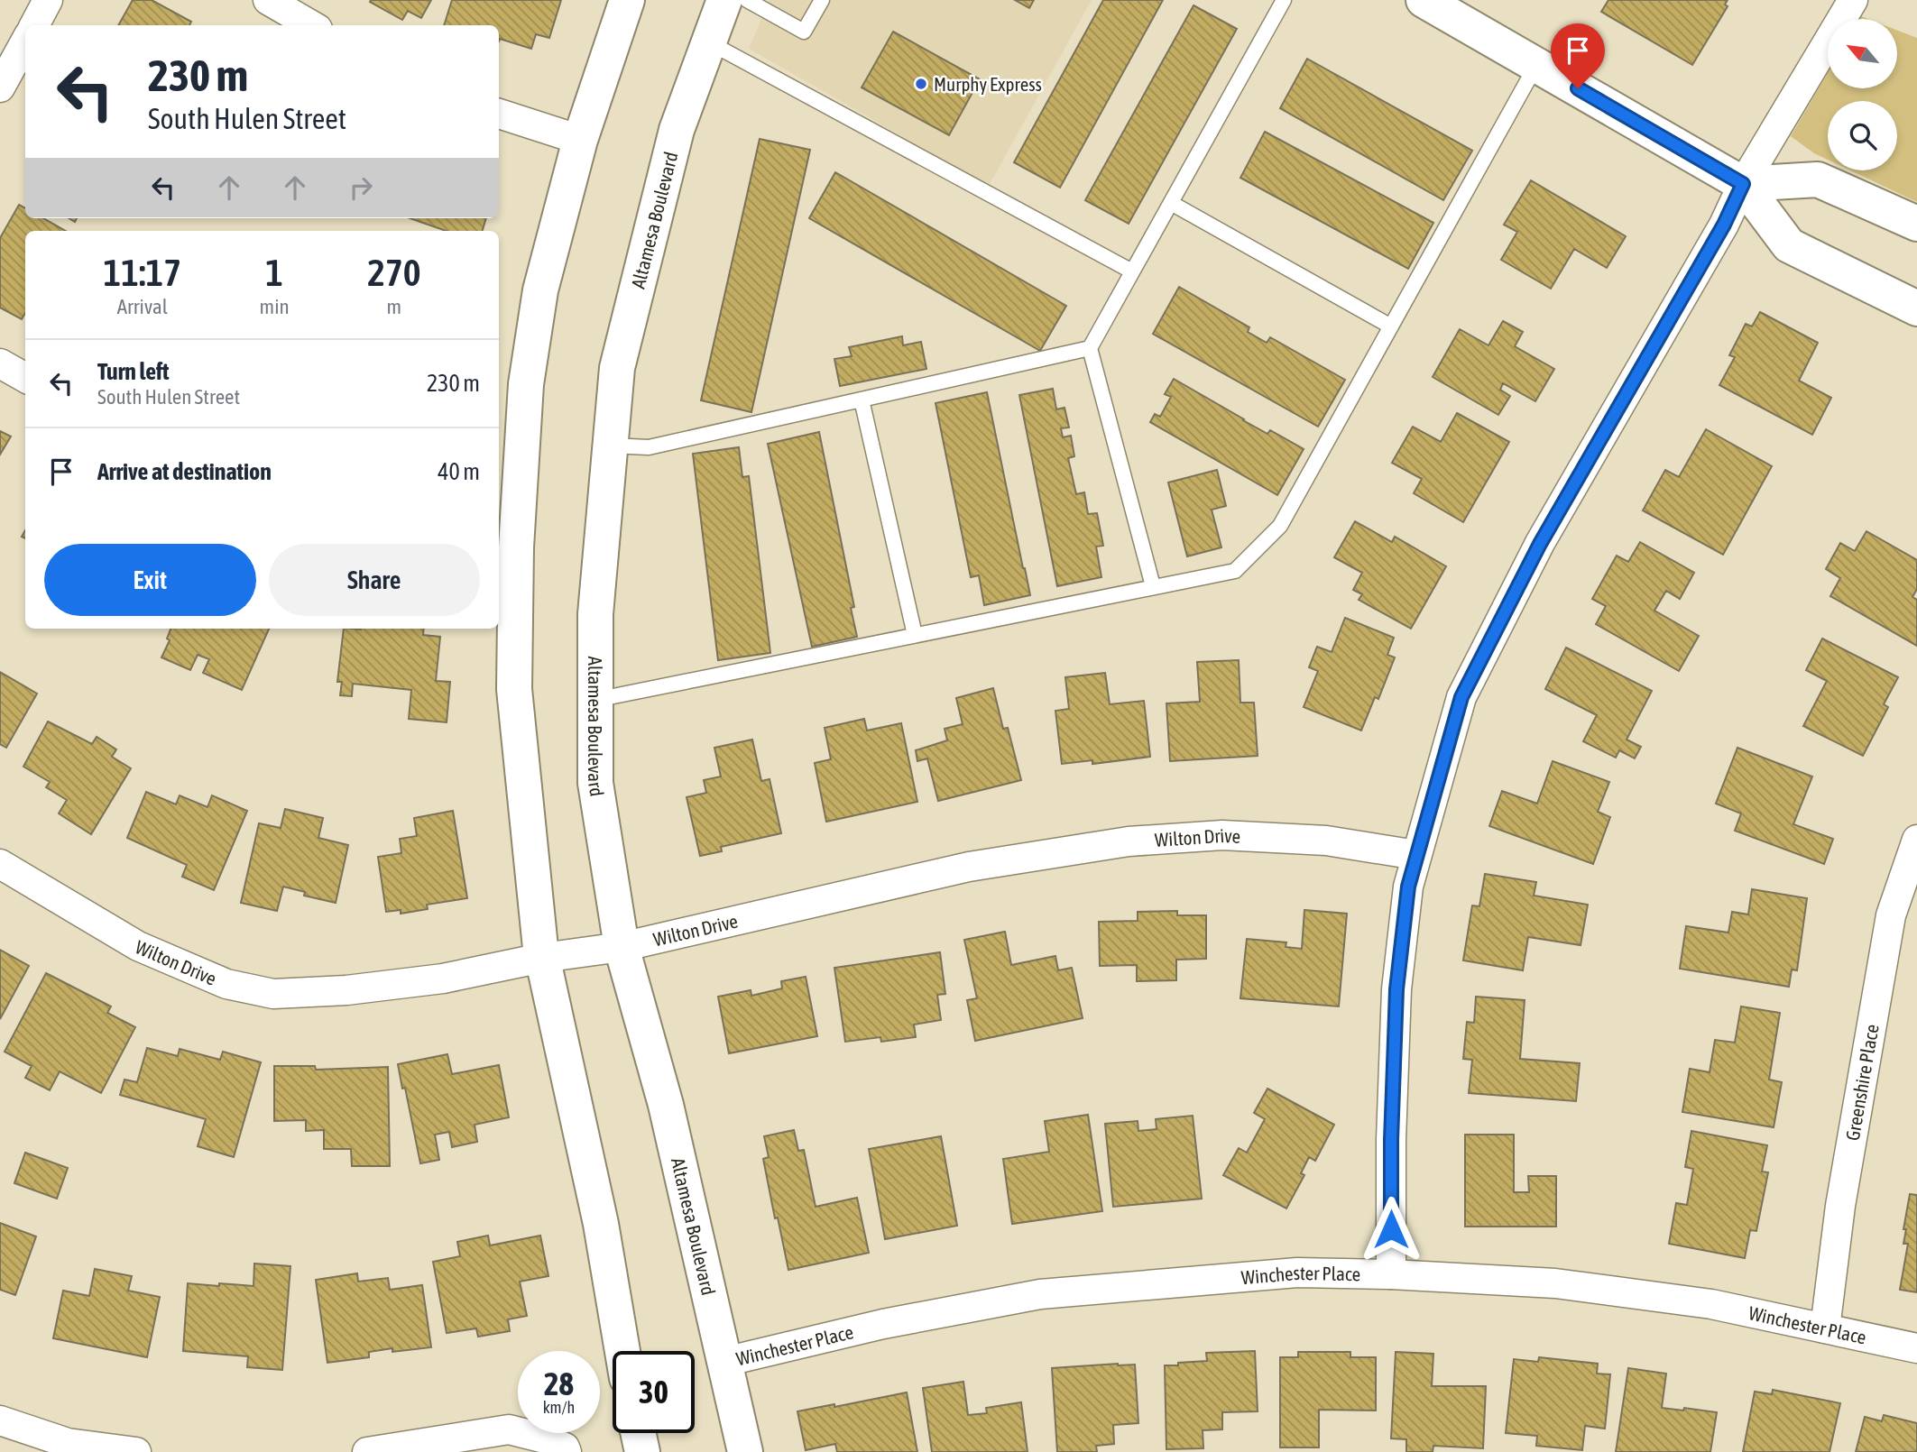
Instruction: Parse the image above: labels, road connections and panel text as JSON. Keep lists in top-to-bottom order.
{
  "streets": {
    "main road": ["Altamesa Boulevard"],
    "street": ["Wilton Drive", "Greenshire Place", "Winchester Place"]
  },
  "crossings": [
    ["Altamesa Boulevard", "Wilton Drive"],
    ["Altamesa Boulevard", "Winchester Place"],
    ["Greenshire Place", "Winchester Place"]
  ],
  "places": ["Murphy Express"],
  "north": "top left",
  "page": {
    "turn": ["230 m", "South Hulen Street"],
    "eta": [
      "11:17",
      "Arrival",
      "1",
      "min",
      "270",
      "m"
    ],
    "list": [
      {
        "name": "Turn left",
        "note": "South Hulen Street",
        "value": "230 m"
      },
      {
        "name": "Arrive at destination",
        "value": "40 m"
      }
    ],
    "buttons": ["Exit", "Share"],
    "speed": "28 km/h",
    "limit": "30"
  }
}
